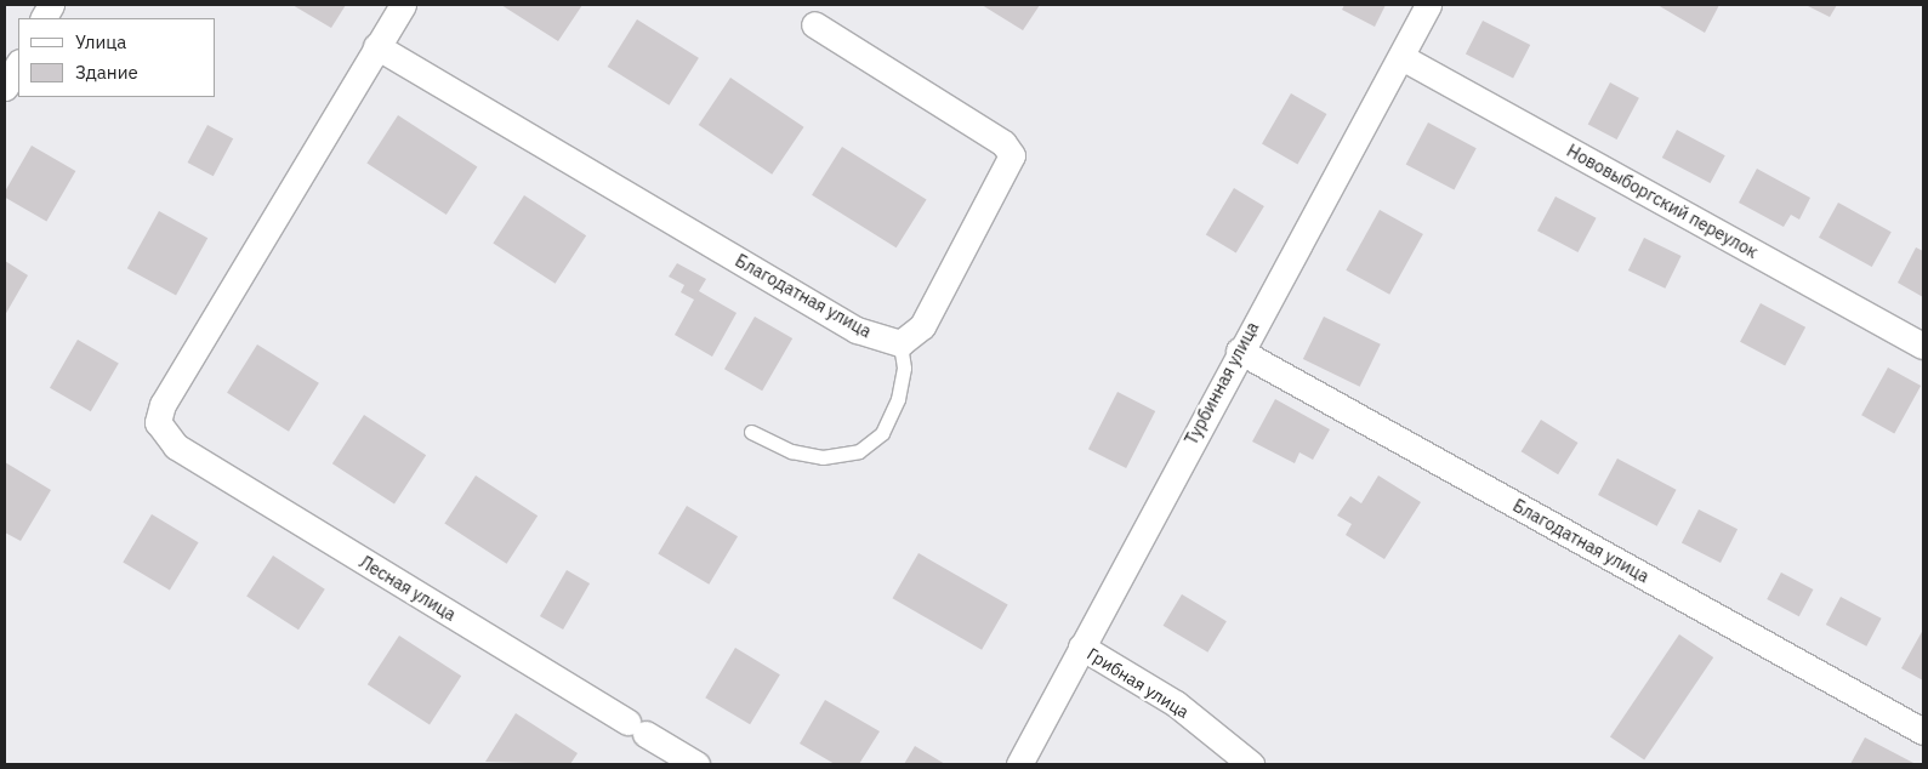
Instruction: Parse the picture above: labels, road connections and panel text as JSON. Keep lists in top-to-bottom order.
{
  "streets": {
    "street": [
      "Нововыборгский переулок",
      "Благодатная улица",
      "Турбинная улица",
      "Лесная улица",
      "Грибная улица"
    ]
  },
  "crossings": [
    ["Нововыборгский переулок", "Турбинная улица"],
    ["Благодатная улица", "Турбинная улица"],
    ["Благодатная улица", "Лесная улица"],
    ["Турбинная улица", "Грибная улица"]
  ],
  "legend": ["Улица", "Здание"]
}
